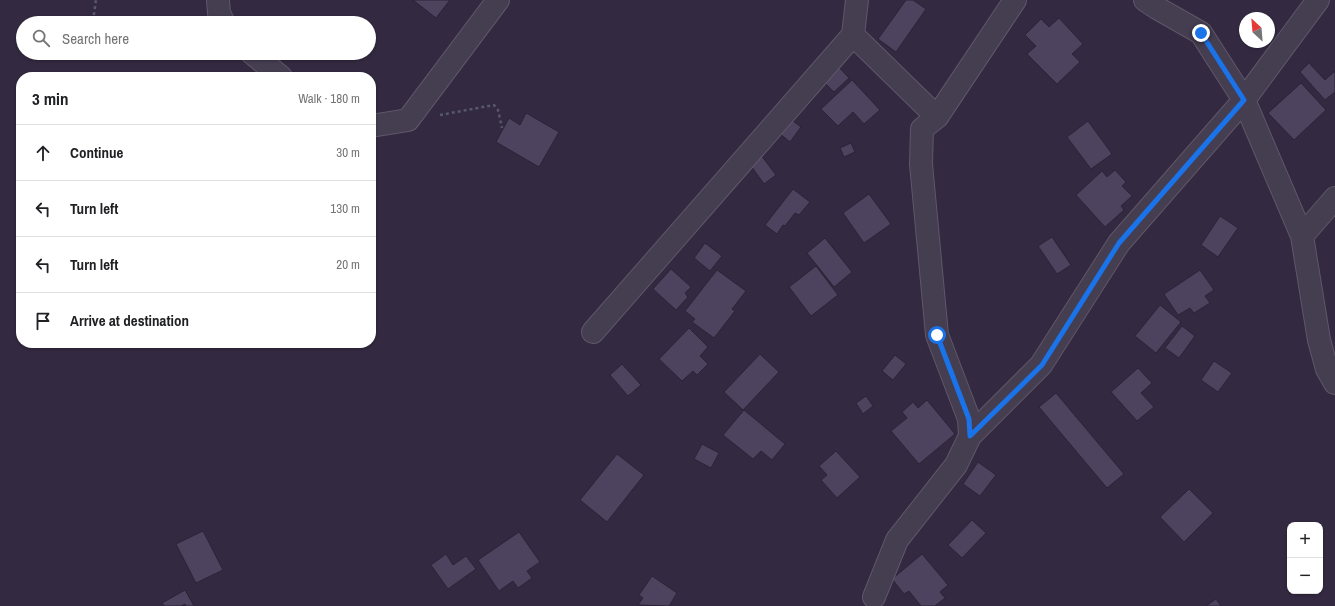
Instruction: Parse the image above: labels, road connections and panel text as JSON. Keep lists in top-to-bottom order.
{
  "north": "top left",
  "page": {
    "search": "Search here",
    "heading": ["3 min", "Walk · 180 m"],
    "list": [
      ["Continue", "30 m"],
      ["Turn left", "130 m"],
      ["Turn left", "20 m"],
      "Arrive at destination"
    ],
    "map_buttons": ["+", "−"]
  }
}
